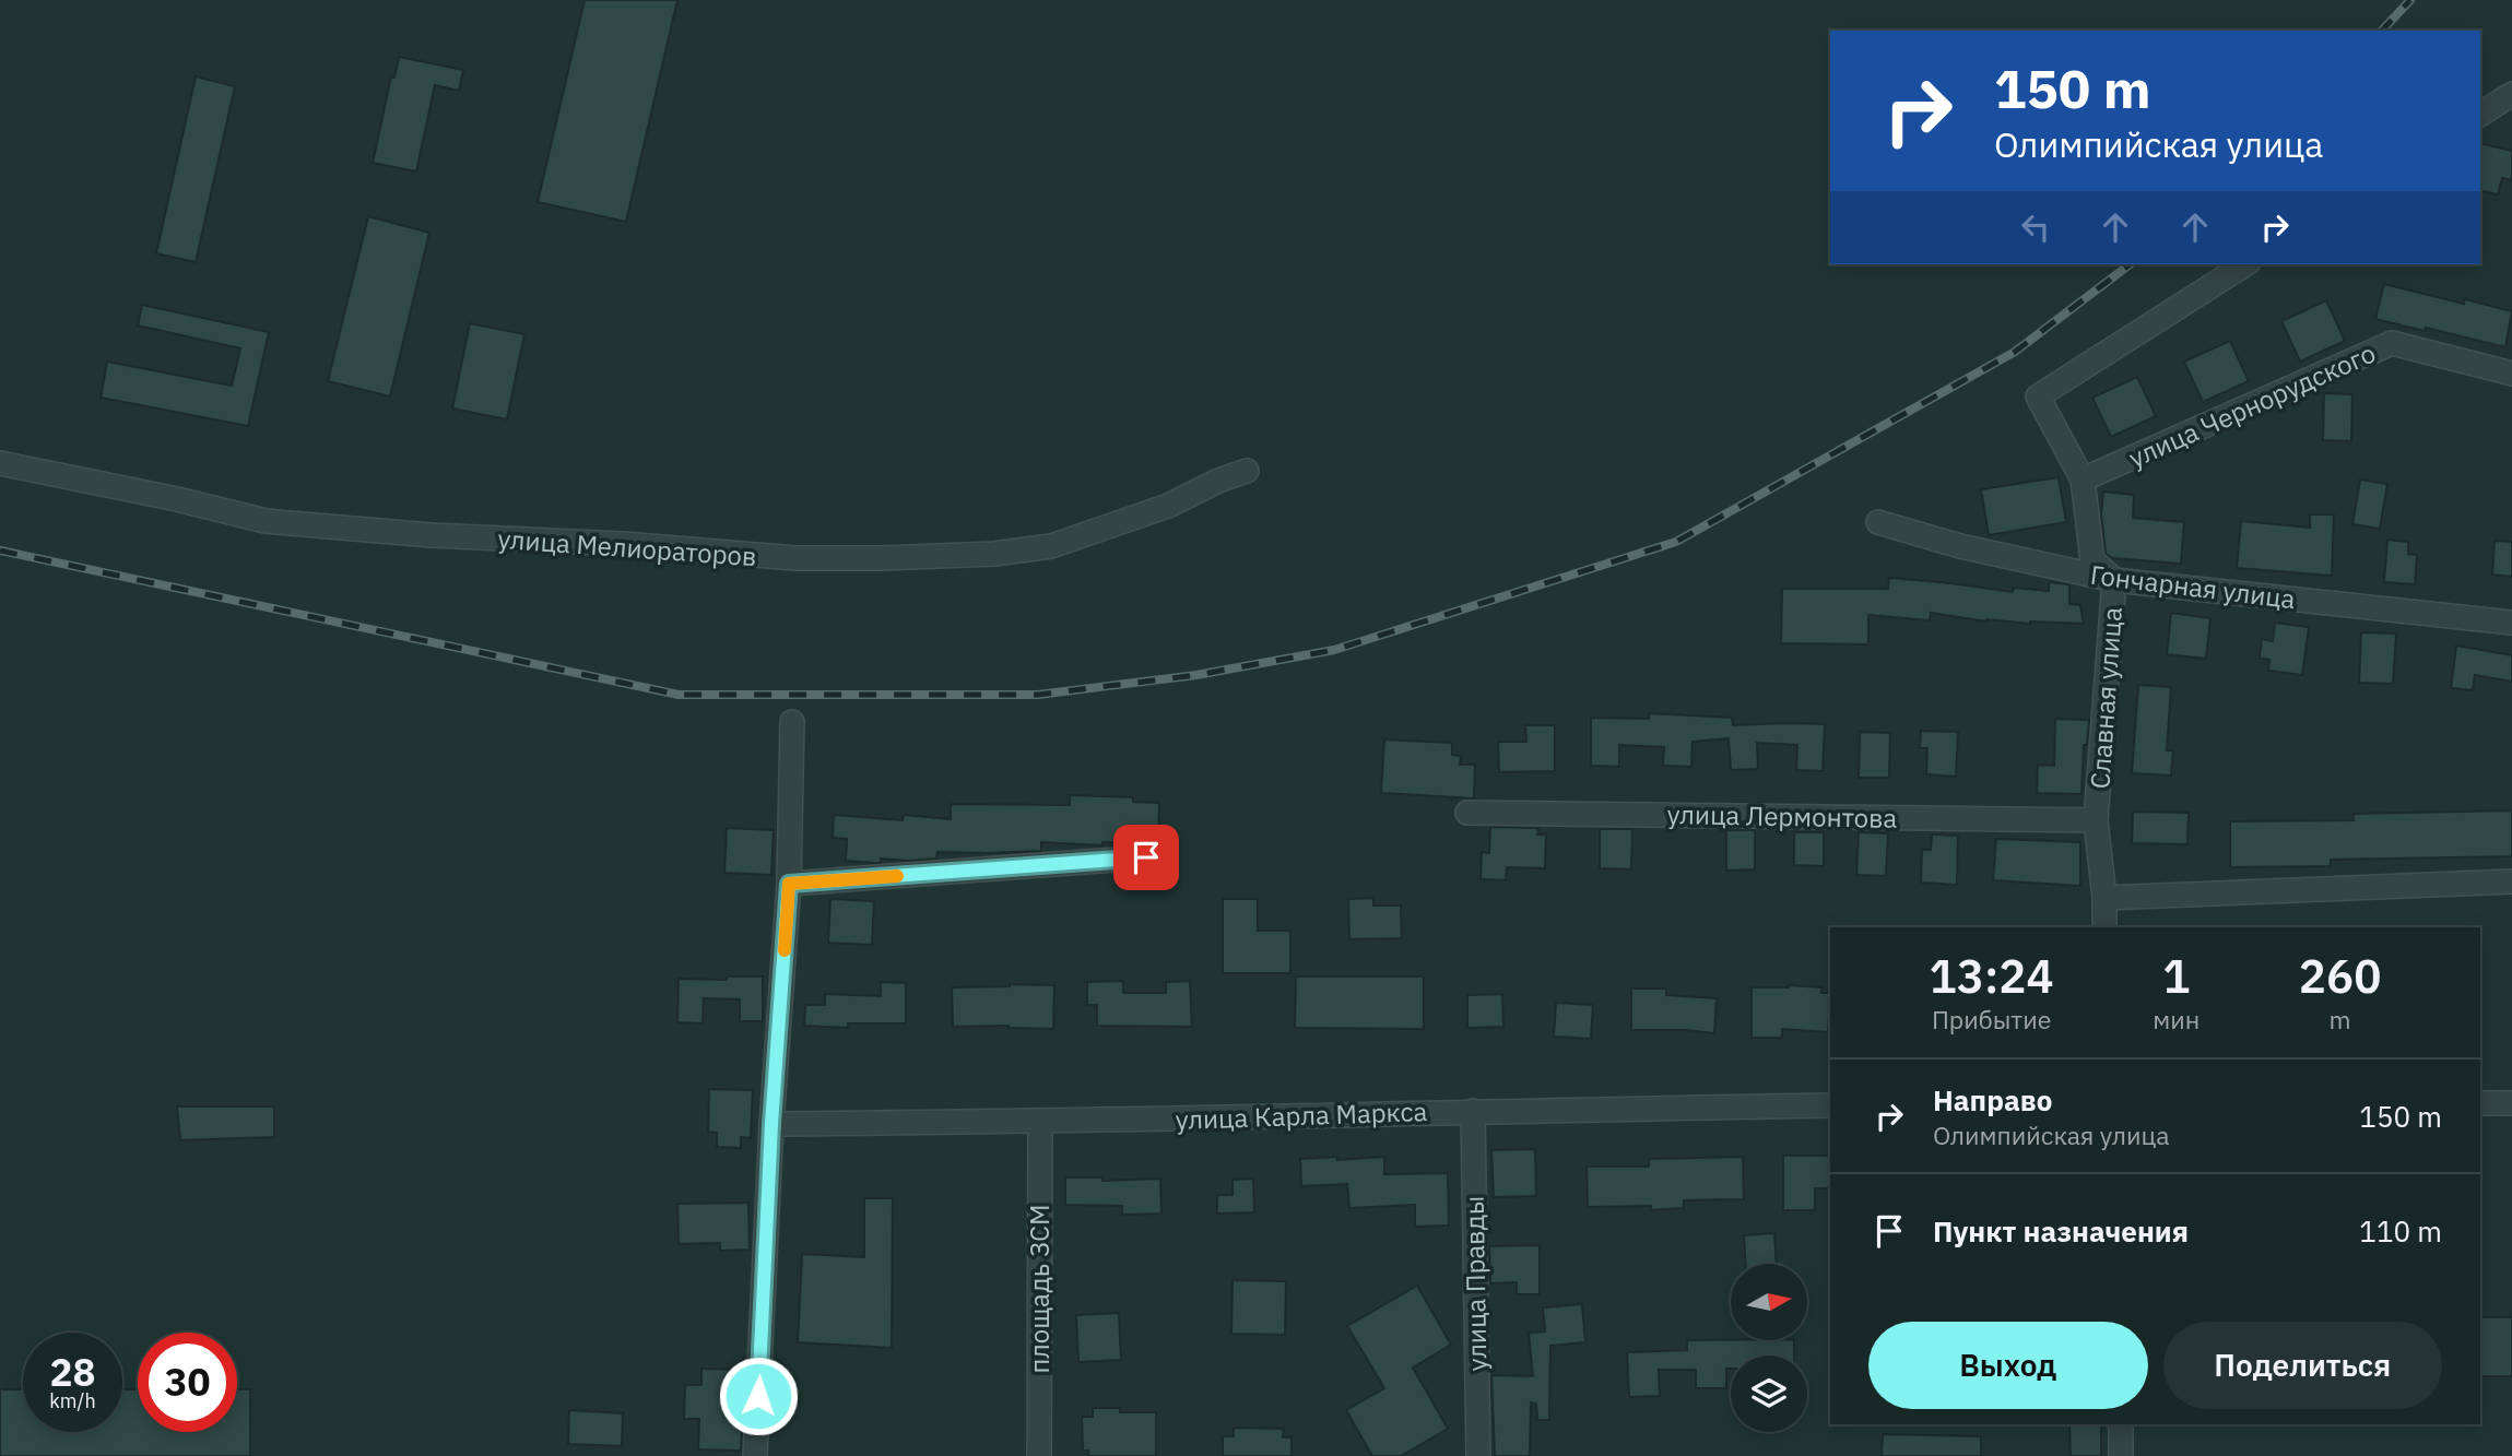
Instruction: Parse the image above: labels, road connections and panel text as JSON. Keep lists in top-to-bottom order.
{
  "streets": {
    "street": [
      "улица Чернорудского",
      "улица Мелиораторов",
      "Гончарная улица",
      "Славная улица",
      "улица Лермонтова",
      "улица Карла Маркса",
      "улица Правды",
      "площадь ЗСМ"
    ]
  },
  "crossings": [
    ["улица Чернорудского", "Славная улица"],
    ["Гончарная улица", "Славная улица"],
    ["Славная улица", "улица Лермонтова"],
    ["улица Карла Маркса", "улица Правды"],
    ["улица Карла Маркса", "площадь ЗСМ"]
  ],
  "north": "right",
  "page": {
    "turn": ["150 m", "Олимпийская улица"],
    "eta": [
      "13:24",
      "Прибытие",
      "1",
      "мин",
      "260",
      "m"
    ],
    "list": [
      {
        "name": "Направо",
        "note": "Олимпийская улица",
        "value": "150 m"
      },
      {
        "name": "Пункт назначения",
        "value": "110 m"
      }
    ],
    "buttons": ["Выход", "Поделиться"],
    "speed": "28 km/h",
    "limit": "30"
  }
}
